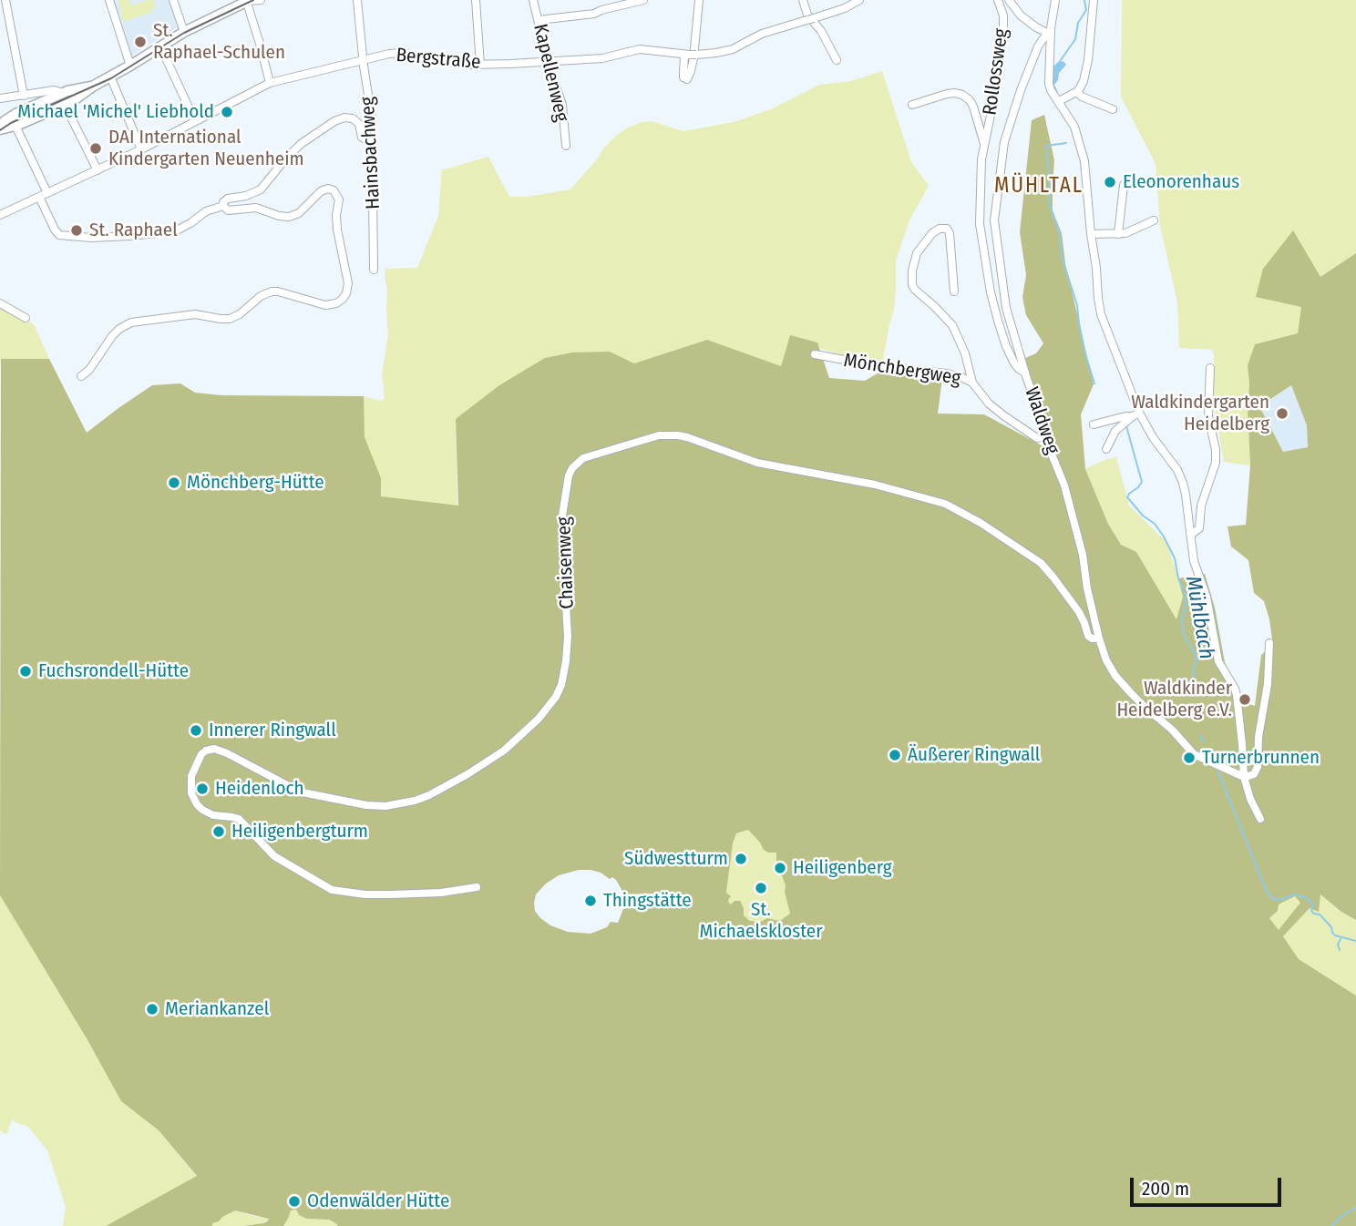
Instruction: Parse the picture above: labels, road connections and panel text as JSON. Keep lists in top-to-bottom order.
{
  "streets": {
    "street": [
      "Bergstraße",
      "Rollossweg",
      "Kapellenweg",
      "Hainsbachweg",
      "Mönchbergweg",
      "Waldweg",
      "Chaisenweg"
    ]
  },
  "crossings": [
    ["Bergstraße", "Kapellenweg"],
    ["Bergstraße", "Hainsbachweg"],
    ["Rollossweg", "Waldweg"],
    ["Mönchbergweg", "Waldweg"],
    ["Waldweg", "Chaisenweg"]
  ],
  "districts": ["MÜHLTAL"],
  "water": ["Mühlbach"],
  "places": [
    "St. Raphael-Schulen",
    "Michael 'Michel' Liebhold",
    "DAI International Kindergarten Neuenheim",
    "Eleonorenhaus",
    "St. Raphael",
    "Waldkindergarten Heidelberg",
    "Mönchberg-Hütte",
    "Fuchsrondell-Hütte",
    "Waldkinder Heidelberg e.V.",
    "Innerer Ringwall",
    "Äußerer Ringwall",
    "Turnerbrunnen",
    "Heidenloch",
    "Heiligenbergturm",
    "Südwestturm",
    "Heiligenberg",
    "St. Michaelskloster",
    "Thingstätte",
    "Meriankanzel",
    "Odenwälder Hütte"
  ],
  "scale_bar": "200 m"
}
